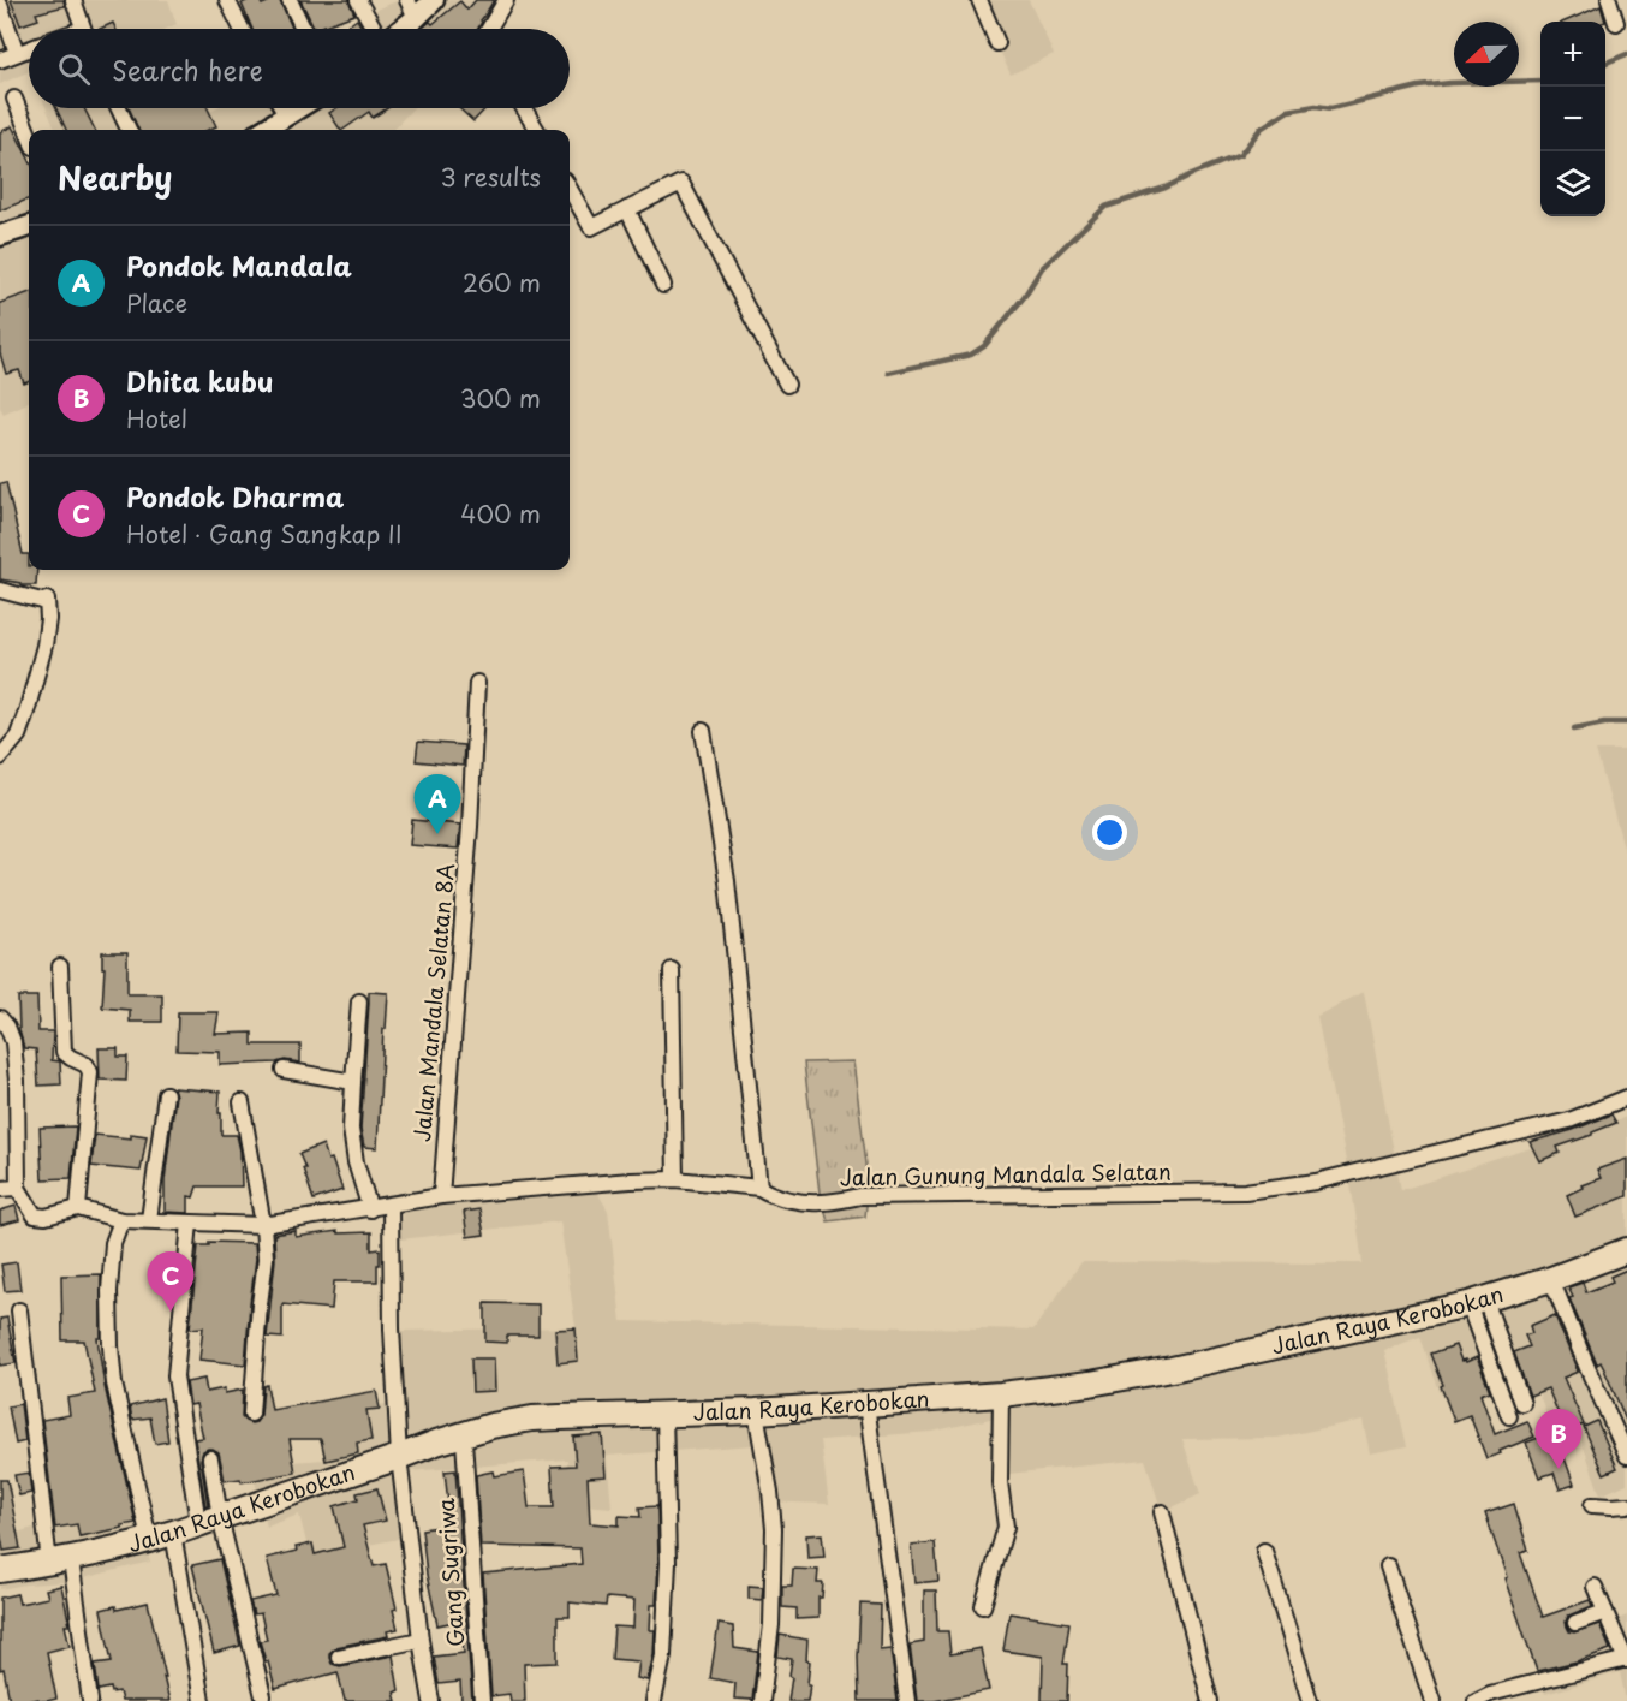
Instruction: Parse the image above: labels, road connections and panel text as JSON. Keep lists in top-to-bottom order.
{
  "streets": {
    "main road": ["Jalan Raya Kerobokan"],
    "street": ["Jalan Mandala Selatan 8A", "Jalan Gunung Mandala Selatan", "Gang Sugriwa"]
  },
  "crossings": [
    ["Jalan Mandala Selatan 8A", "Jalan Gunung Mandala Selatan"]
  ],
  "north": "left",
  "page": {
    "map_buttons": ["+", "−"],
    "search": "Search here",
    "heading": ["Nearby", "3 results"],
    "list": [
      {
        "mark": "A",
        "name": "Pondok Mandala",
        "note": "Place",
        "value": "260 m"
      },
      {
        "mark": "B",
        "name": "Dhita kubu",
        "note": "Hotel",
        "value": "300 m"
      },
      {
        "mark": "C",
        "name": "Pondok Dharma",
        "note": "Hotel · Gang Sangkap II",
        "value": "400 m"
      }
    ],
    "pins": ["A", "C", "B"]
  }
}
